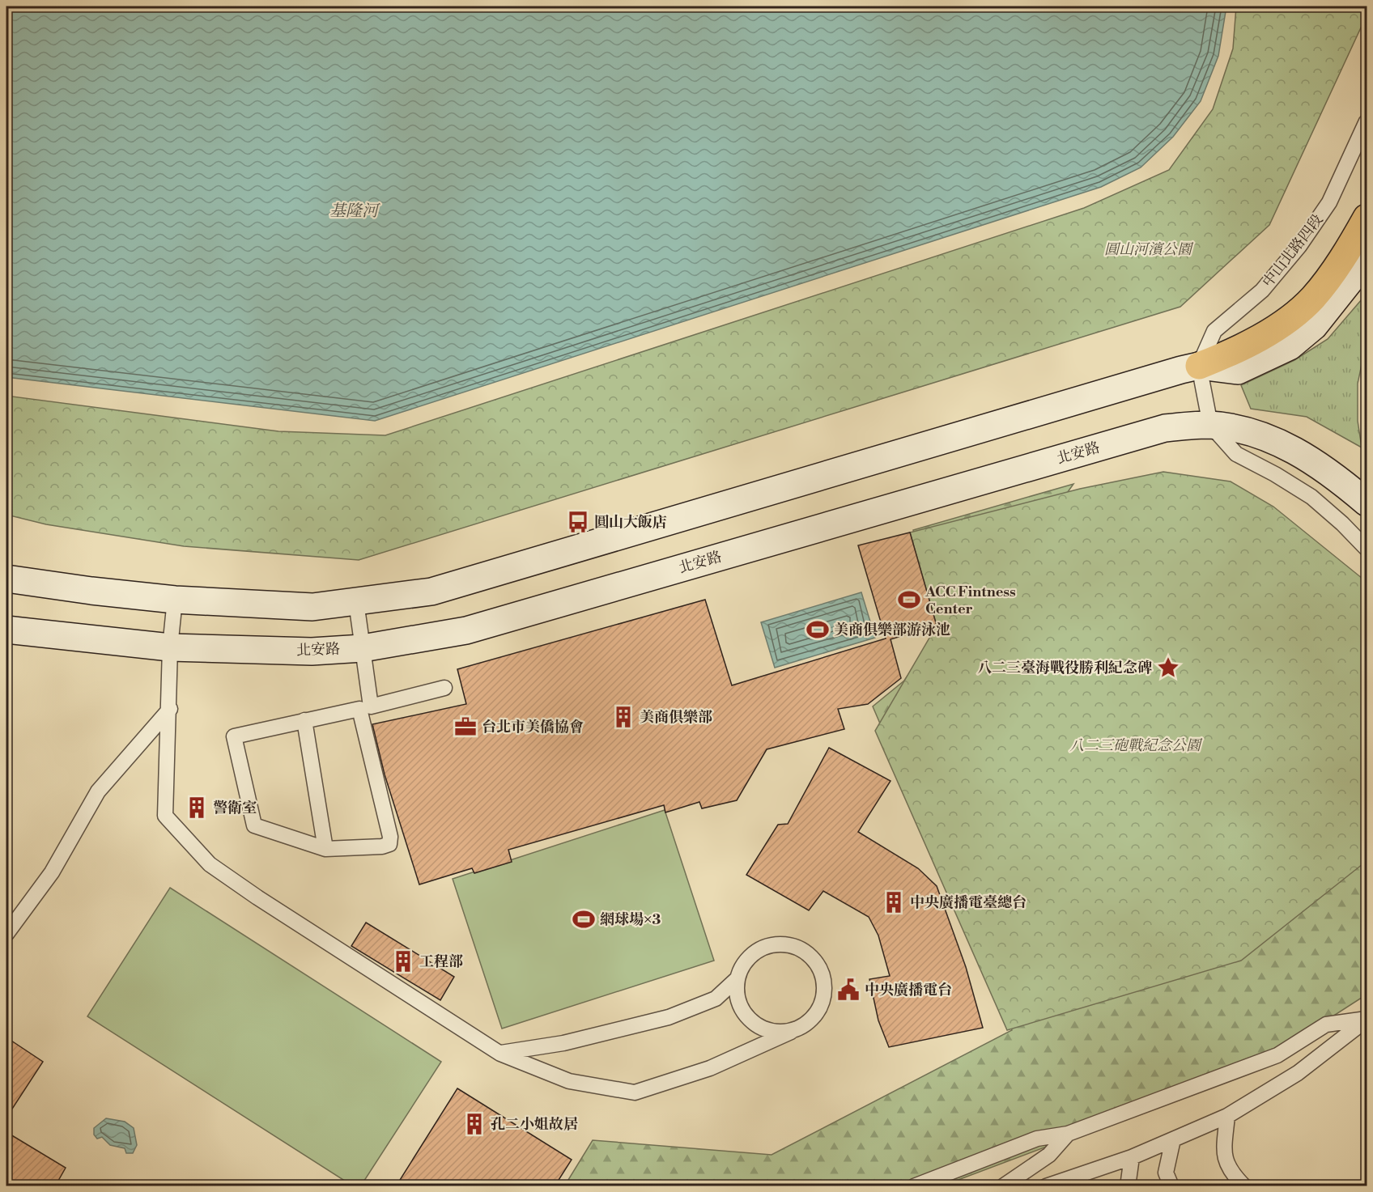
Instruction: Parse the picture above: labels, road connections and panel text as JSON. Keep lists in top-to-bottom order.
{
  "streets": {
    "main road": ["北安路"],
    "lane": ["中山北路四段"]
  },
  "water": ["基隆河"],
  "parks": ["圓山河濱公園", "八二三砲戰紀念公園"],
  "places": {
    "bus stop": ["圓山大飯店"],
    "sports": ["ACC Fintness Center", "美商俱樂部游泳池", "網球場×3"],
    "place": ["八二三臺海戰役勝利紀念碑"],
    "building": [
      "美商俱樂部",
      "警衛室",
      "中央廣播電臺總台",
      "工程部",
      "孔二小姐故居"
    ],
    "office": ["台北市美僑協會"],
    "public building": ["中央廣播電台"]
  }
}
